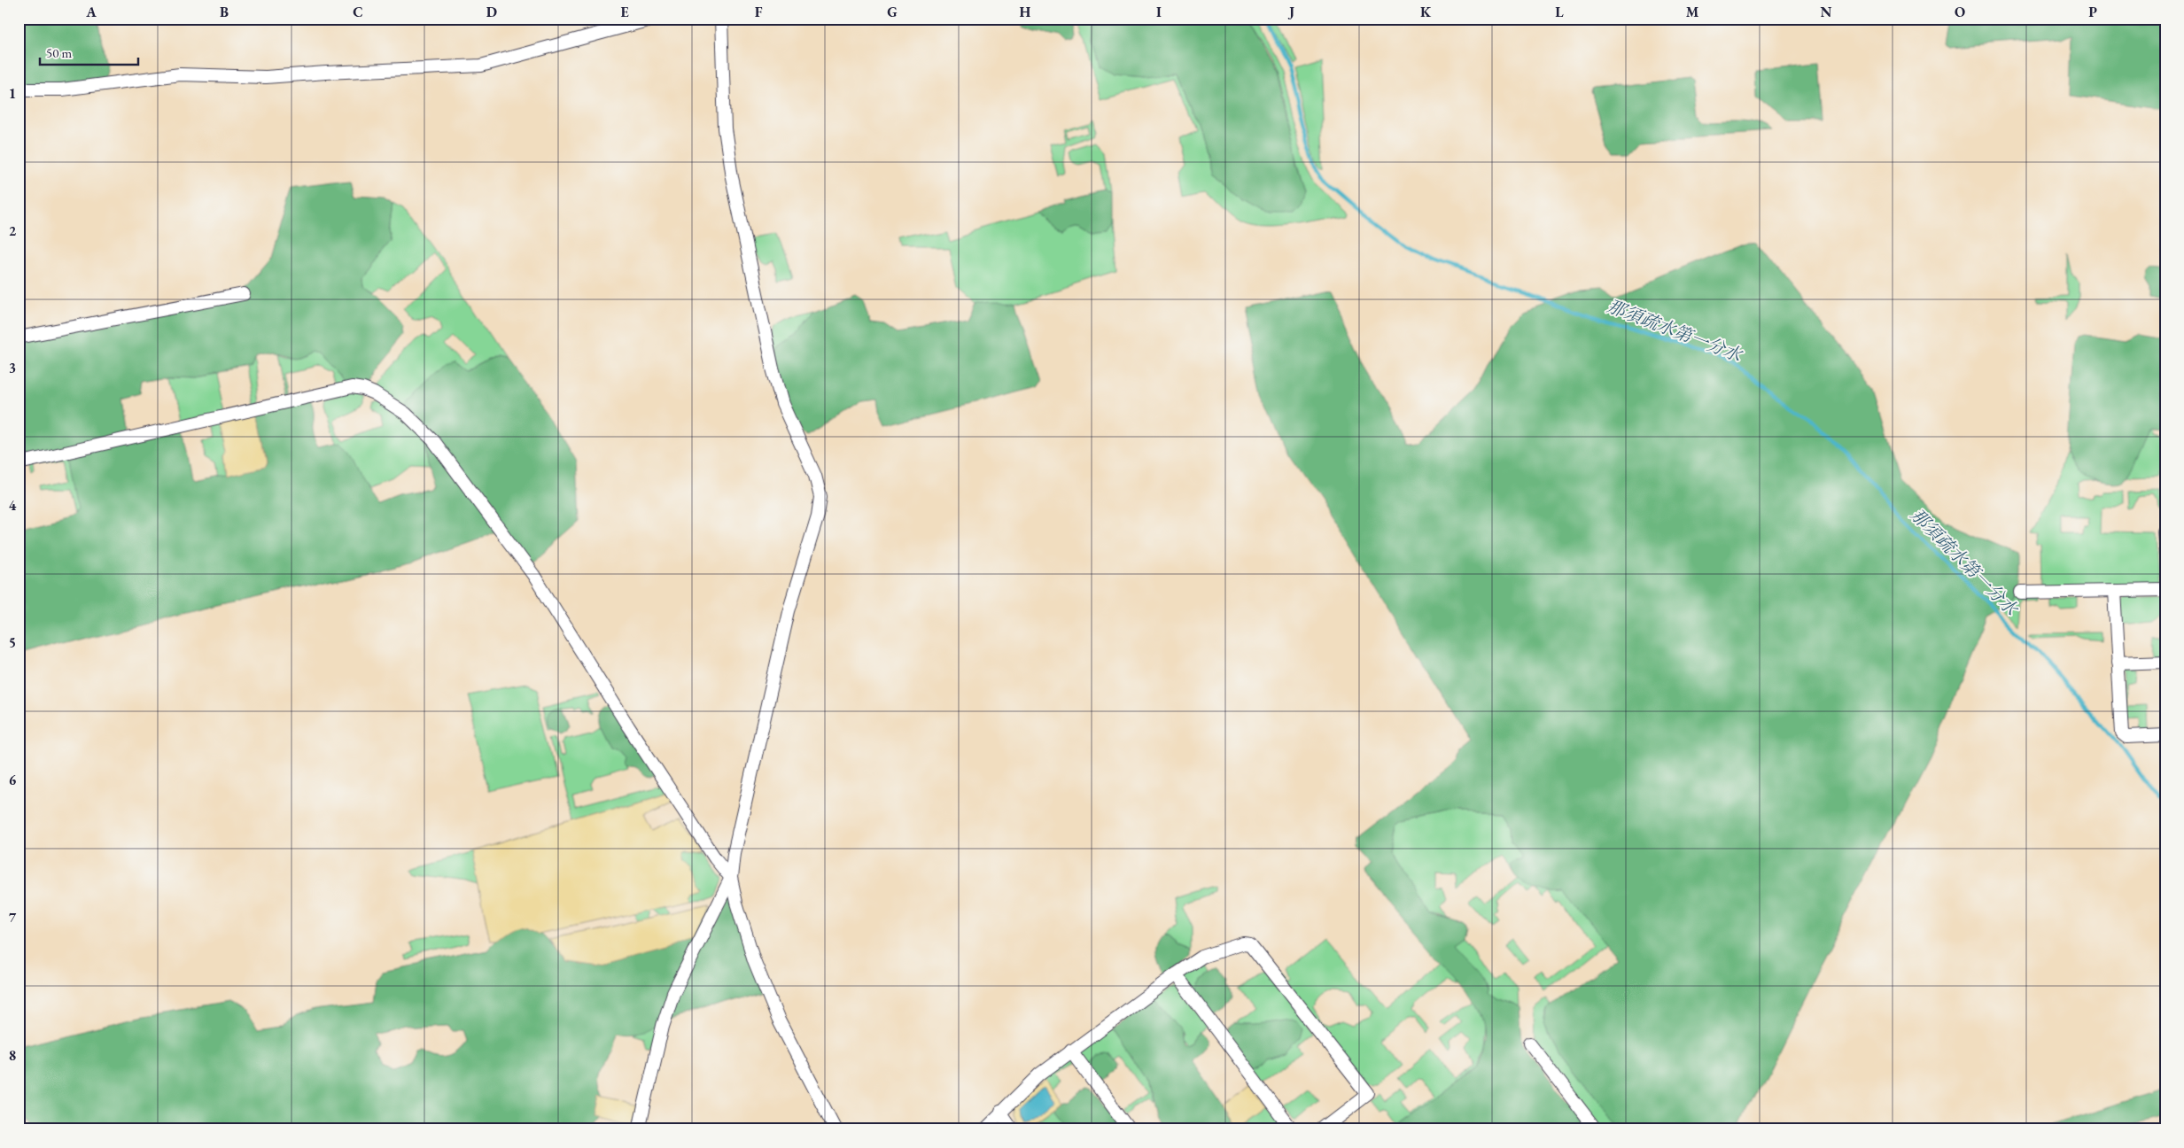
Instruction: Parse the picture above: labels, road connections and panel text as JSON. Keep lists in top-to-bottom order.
{
  "water": ["那須疏水第一分水"],
  "scale_bar": "50 m",
  "grid": {
    "columns": [
      "A",
      "B",
      "C",
      "D",
      "E",
      "F",
      "G",
      "H",
      "I",
      "J",
      "K",
      "L",
      "M",
      "N",
      "O",
      "P"
    ],
    "rows": [
      "1",
      "2",
      "3",
      "4",
      "5",
      "6",
      "7",
      "8"
    ]
  }
}
